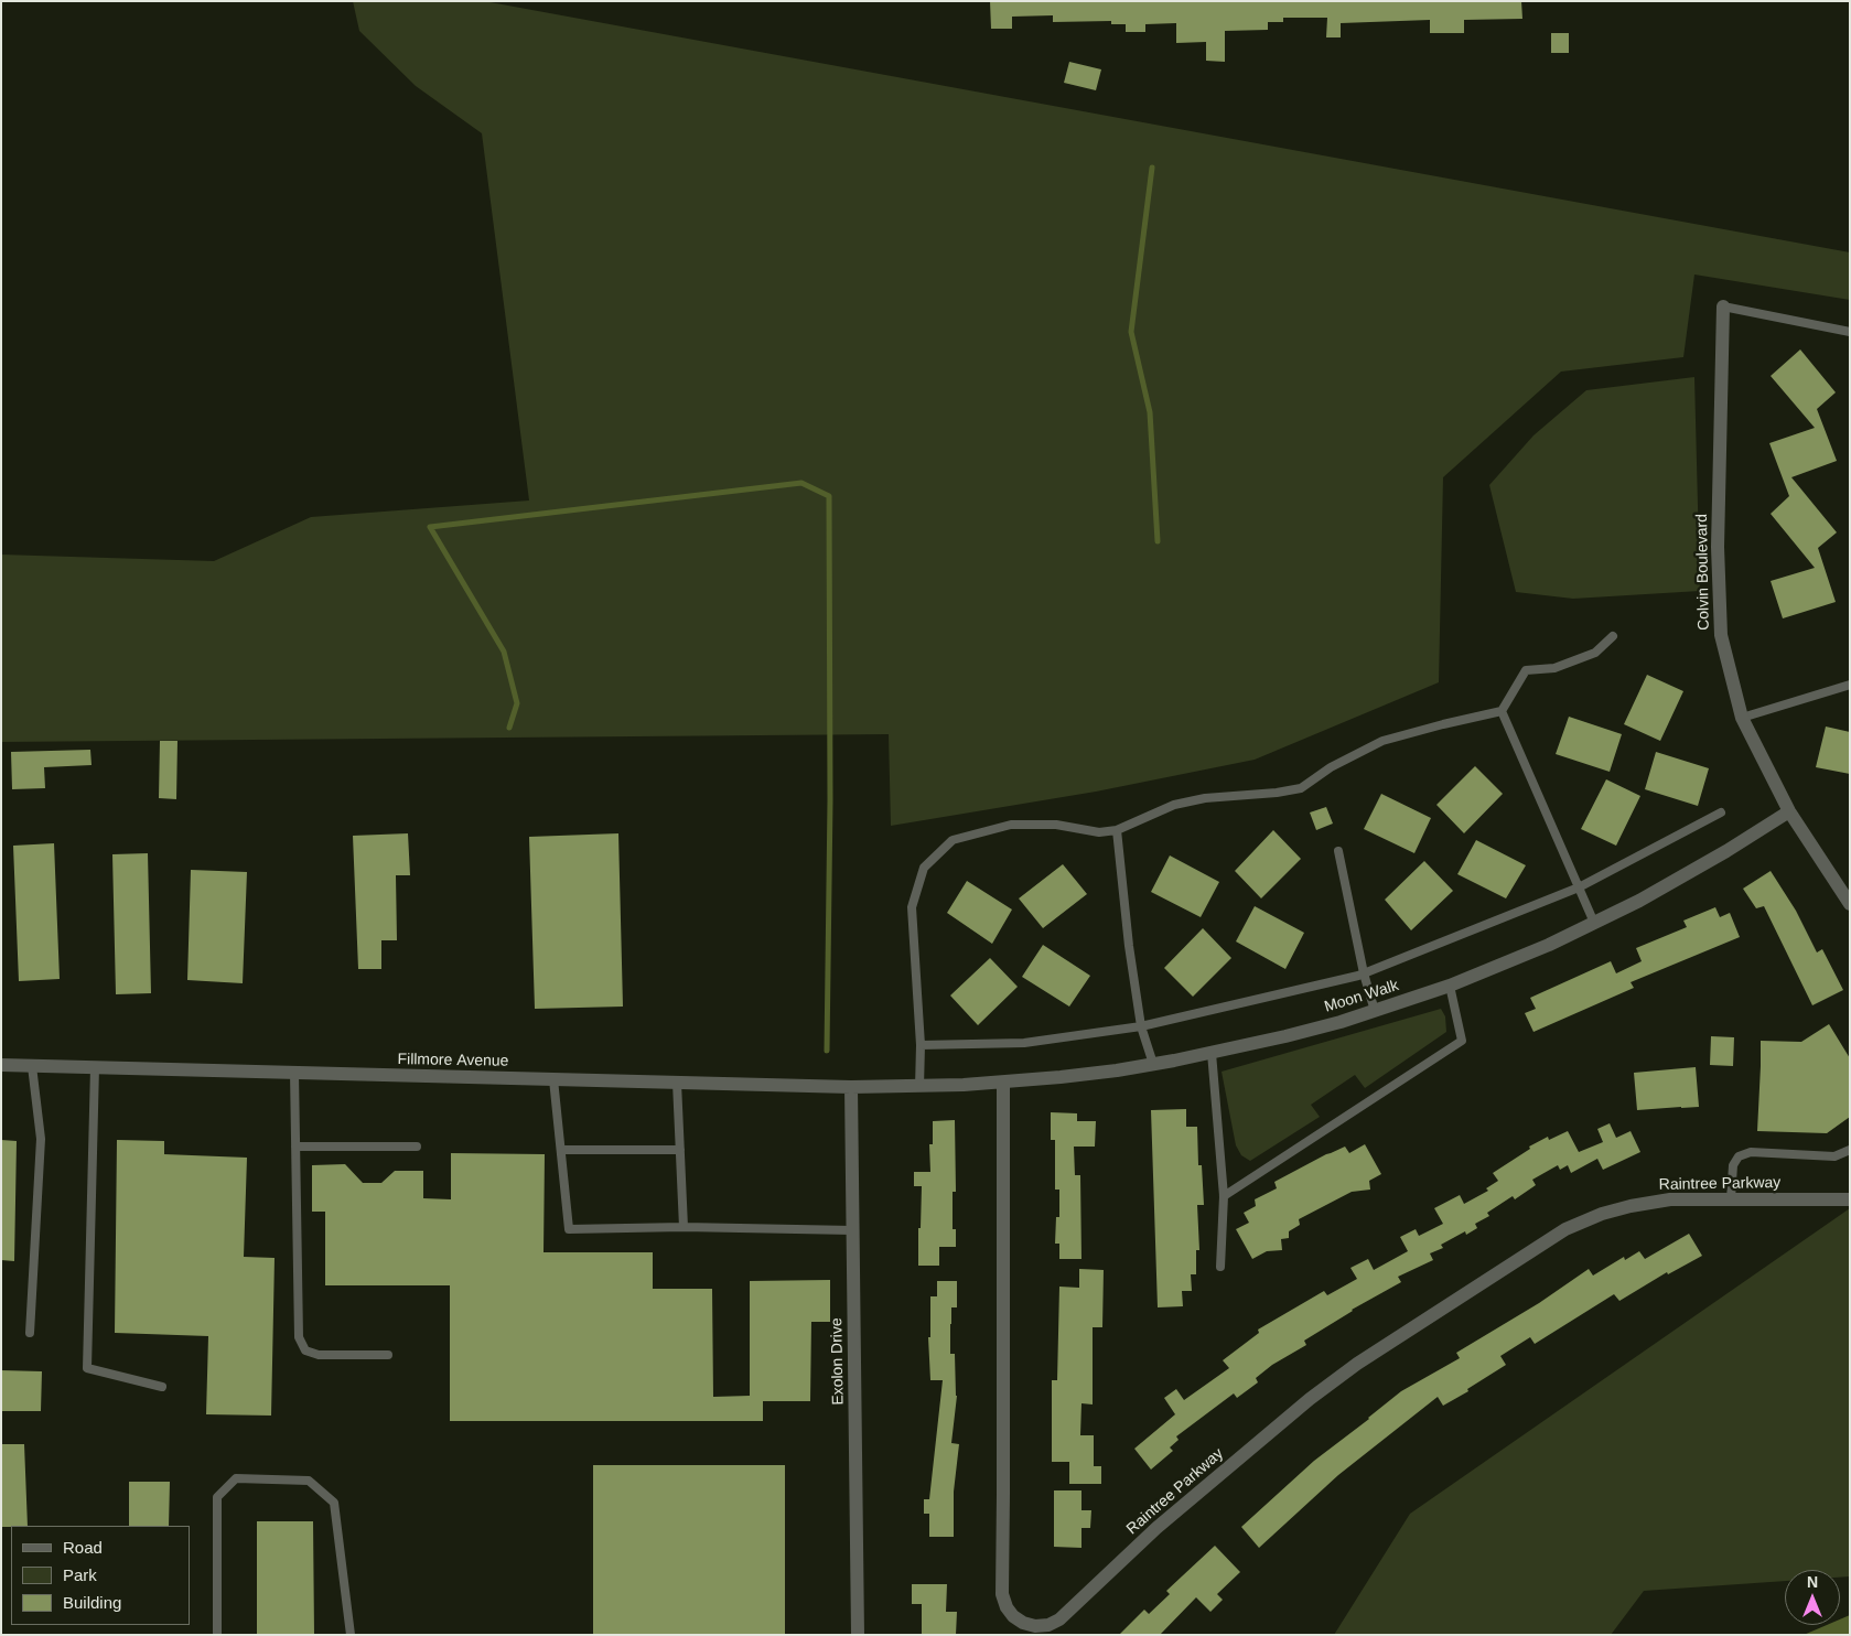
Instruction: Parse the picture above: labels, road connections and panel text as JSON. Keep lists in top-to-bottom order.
{
  "streets": {
    "street": [
      "Colvin Boulevard",
      "Moon Walk",
      "Fillmore Avenue",
      "Raintree Parkway",
      "Exolon Drive"
    ]
  },
  "crossings": [
    ["Colvin Boulevard", "Moon Walk"],
    ["Moon Walk", "Fillmore Avenue"],
    ["Moon Walk", "Raintree Parkway"],
    ["Fillmore Avenue", "Exolon Drive"]
  ],
  "legend": ["Road", "Park", "Building"],
  "north": "top"
}
